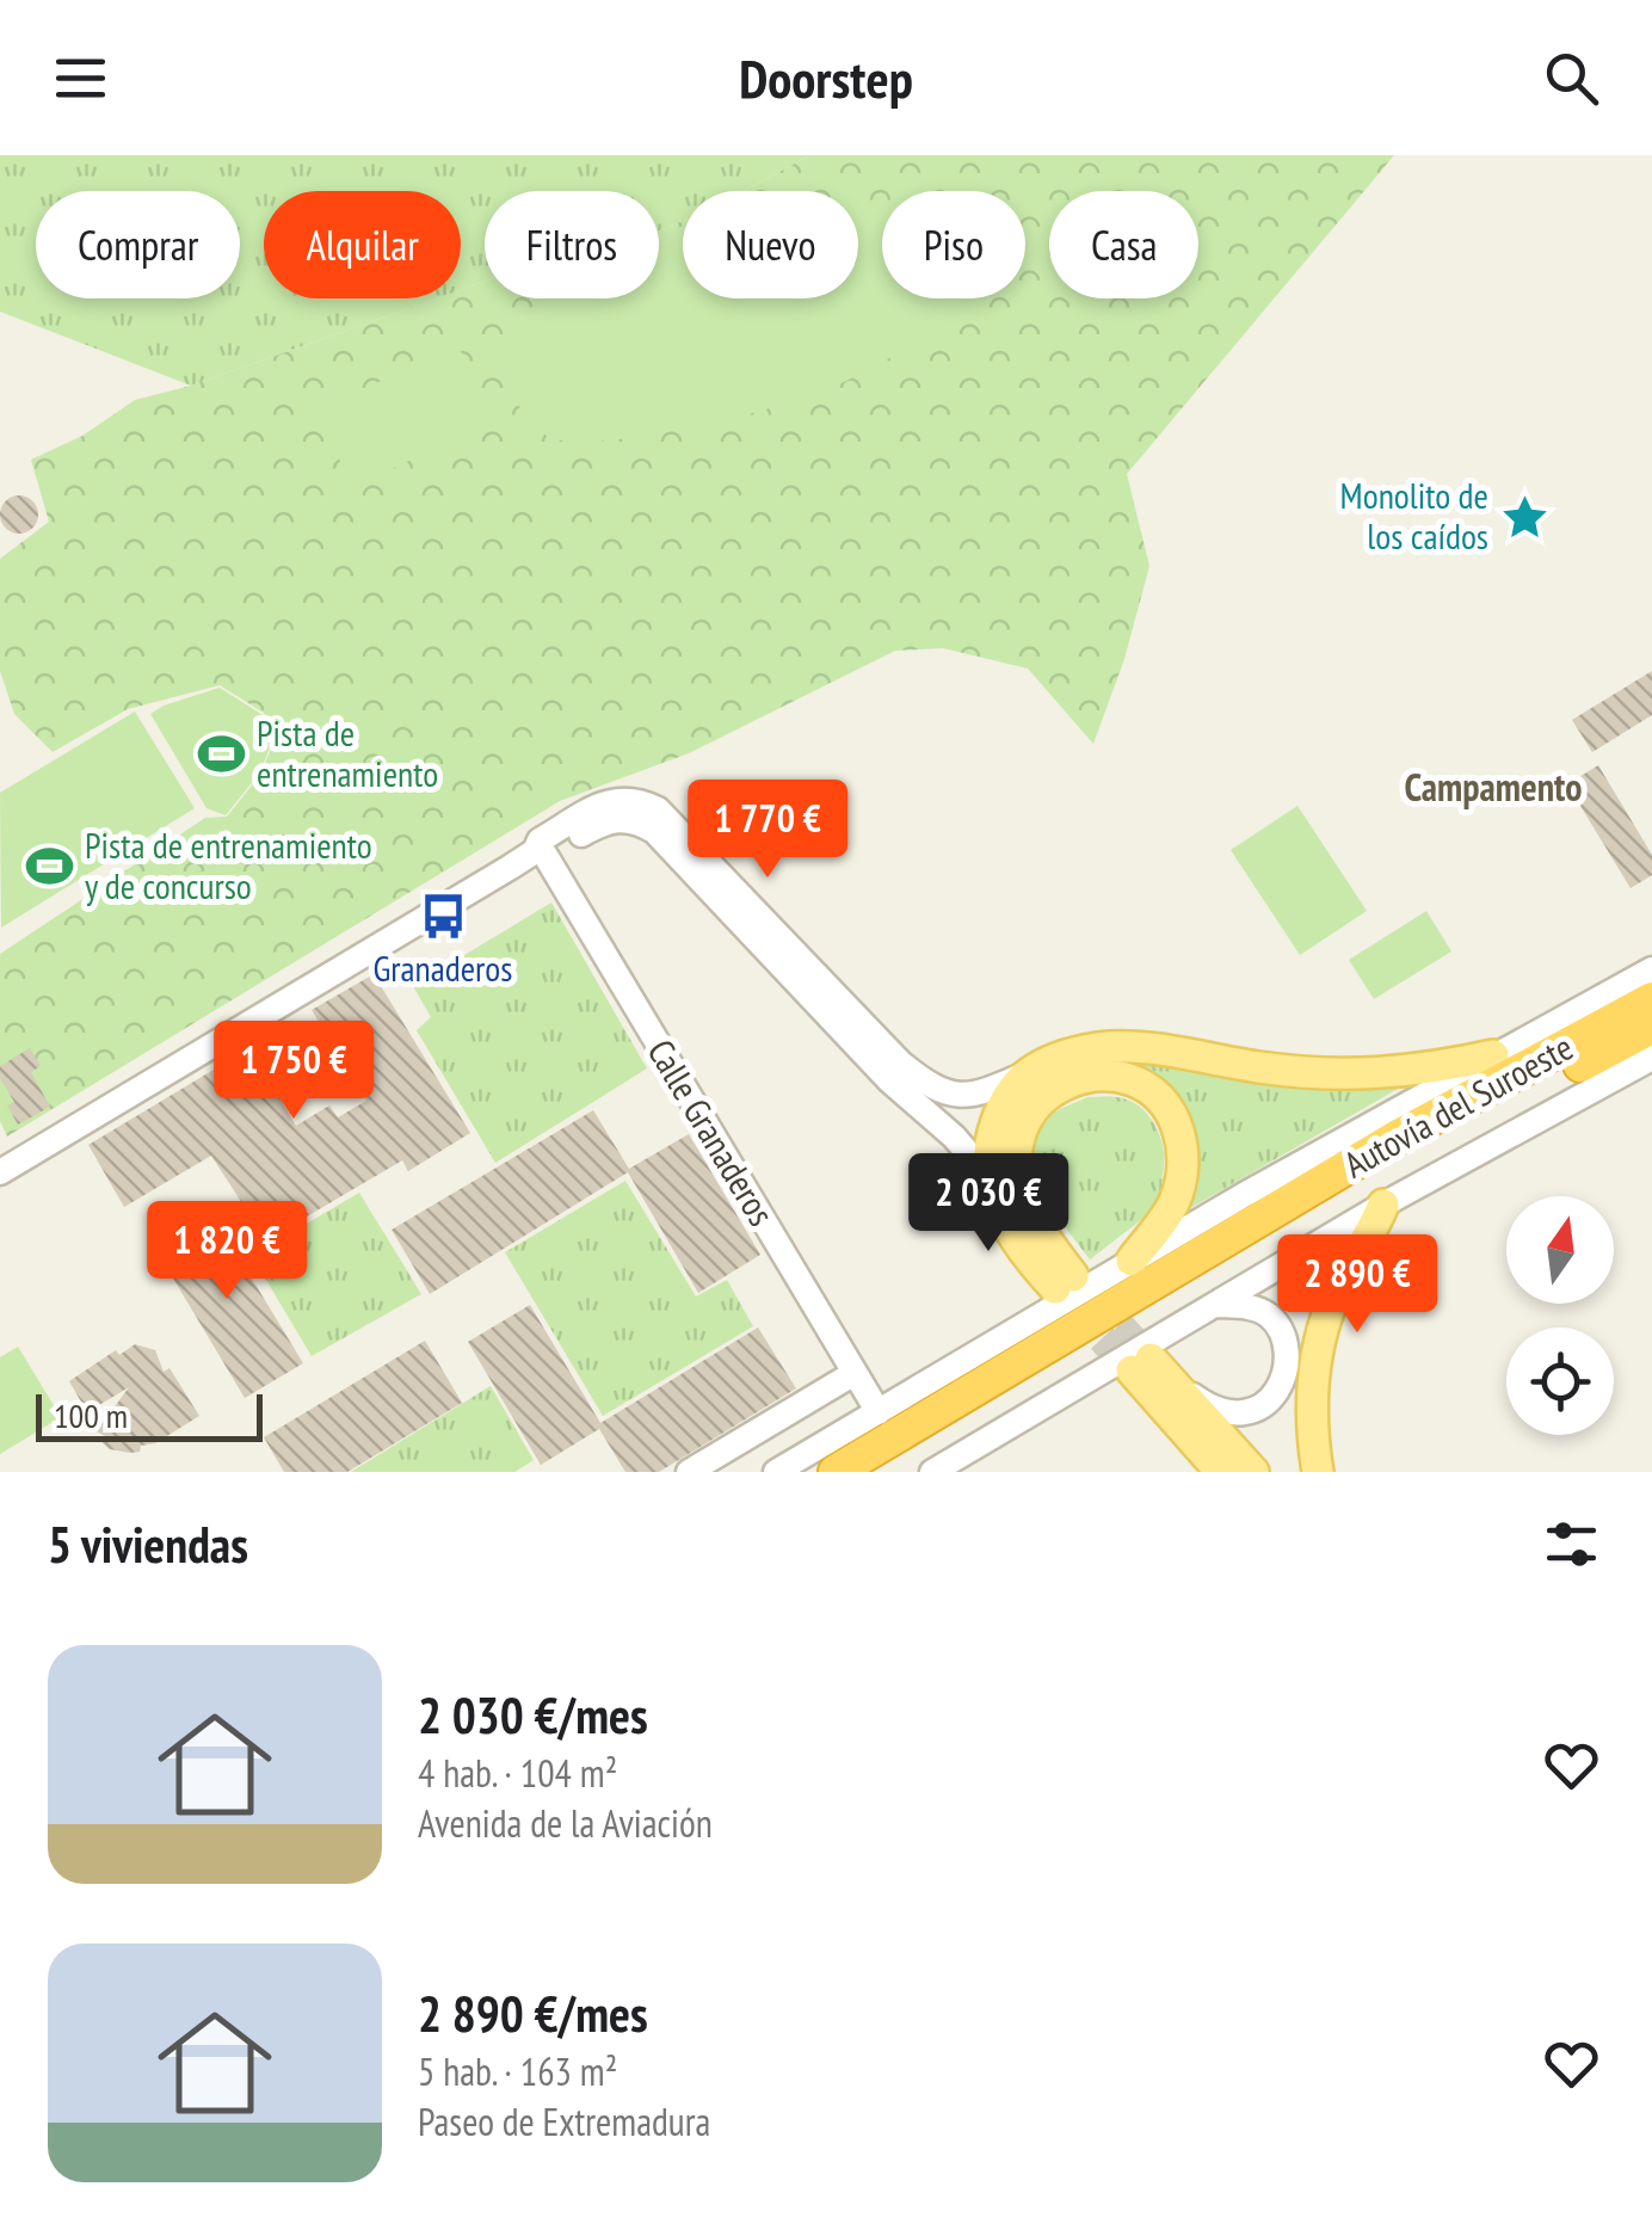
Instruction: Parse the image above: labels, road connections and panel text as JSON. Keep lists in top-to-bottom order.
{
  "streets": {
    "highway": ["Autovía del Suroeste"],
    "street": ["Calle Granaderos"]
  },
  "districts": ["Campamento"],
  "places": {
    "place": ["Monolito de los caídos"],
    "sports": ["Pista de entrenamiento", "Pista de entrenamiento y de concurso"],
    "bus stop": ["Granaderos"]
  },
  "scale_bar": "100 m",
  "north": "top",
  "page": {
    "header": "Doorstep",
    "chip": [
      "Comprar",
      "Alquilar",
      "Filtros",
      "Nuevo",
      "Piso",
      "Casa"
    ],
    "price": [
      "1 770 €",
      "1 750 €",
      "2 030 €",
      "1 820 €",
      "2 890 €"
    ],
    "scale": "100 m",
    "heading": "5 viviendas",
    "list": [
      {
        "name": "2 030 €/mes",
        "note": "4 hab. · 104 m² · Avenida de la Aviación"
      },
      {
        "name": "2 890 €/mes",
        "note": "5 hab. · 163 m² · Paseo de Extremadura"
      }
    ]
  }
}
